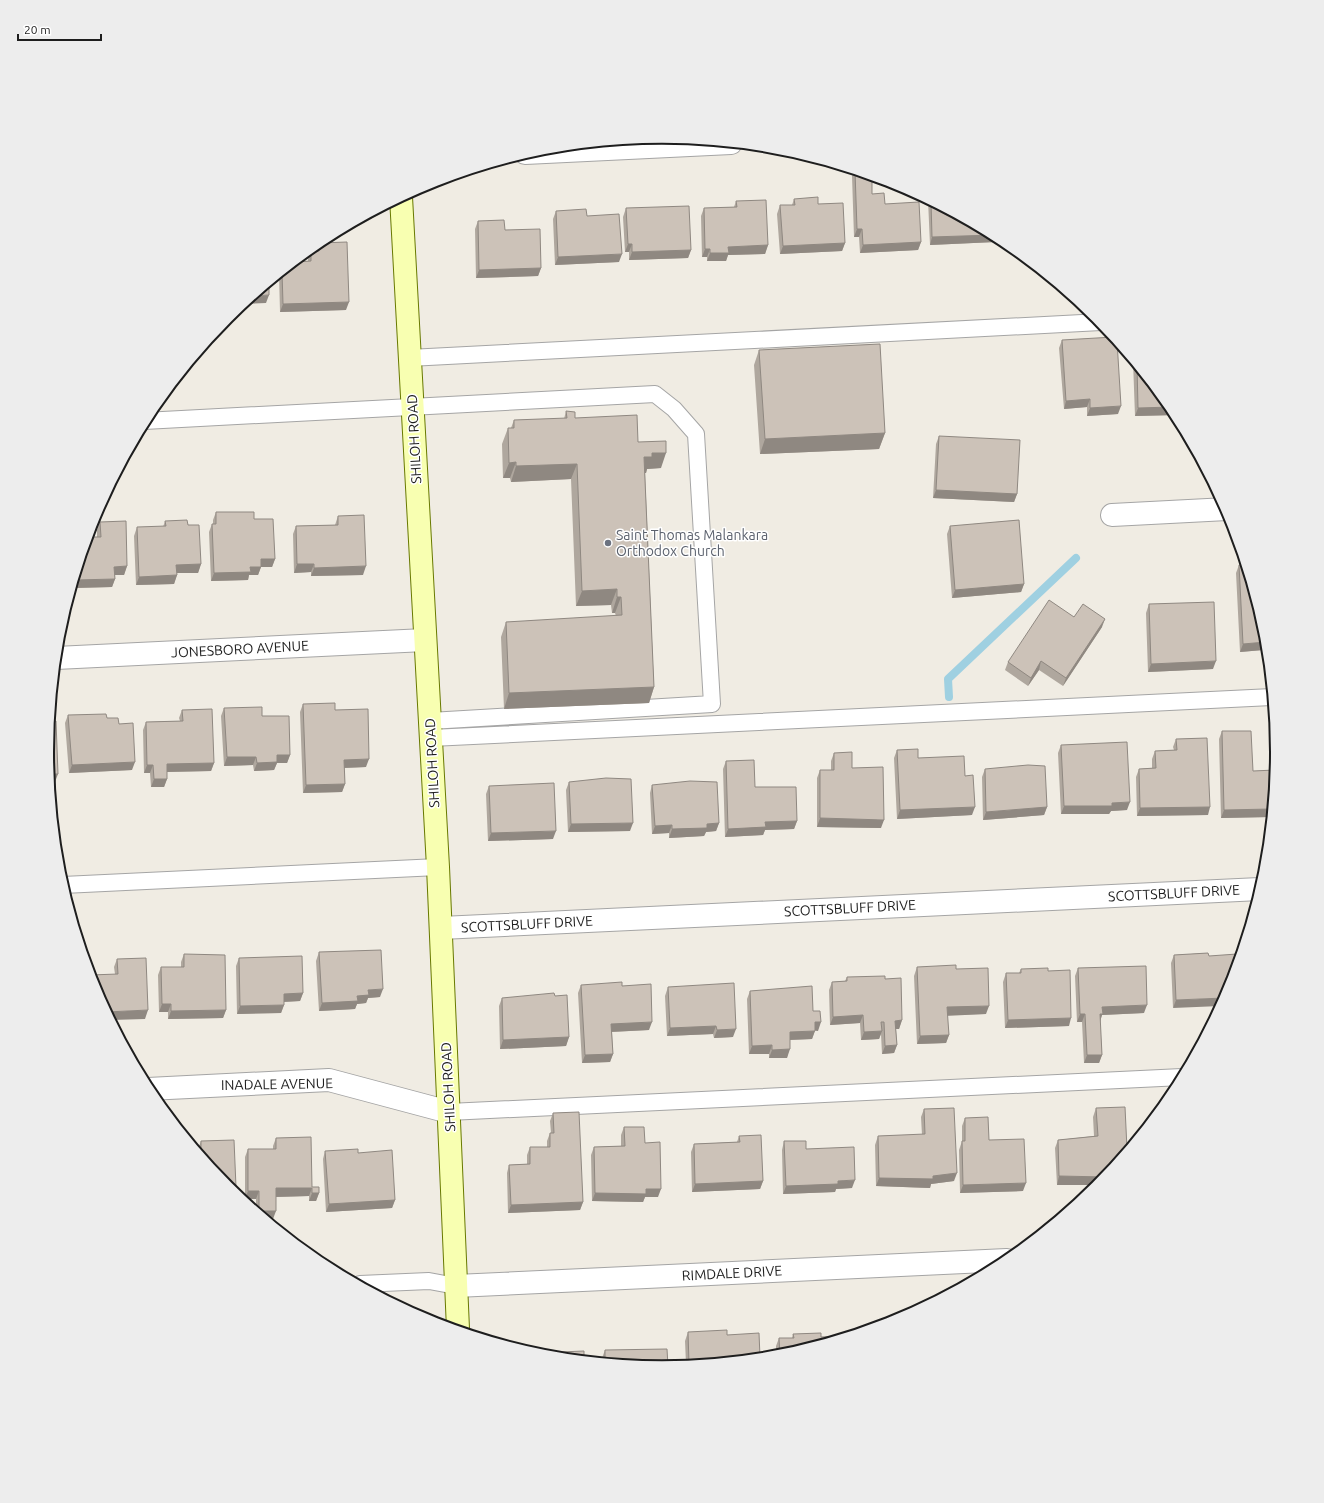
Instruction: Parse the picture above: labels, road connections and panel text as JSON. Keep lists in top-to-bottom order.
{
  "streets": {
    "street": [
      "SHILOH ROAD",
      "JONESBORO AVENUE",
      "SCOTTSBLUFF DRIVE",
      "INADALE AVENUE",
      "RIMDALE DRIVE"
    ]
  },
  "crossings": [
    ["SHILOH ROAD", "JONESBORO AVENUE"],
    ["SHILOH ROAD", "SCOTTSBLUFF DRIVE"],
    ["SHILOH ROAD", "INADALE AVENUE"],
    ["SHILOH ROAD", "RIMDALE DRIVE"]
  ],
  "places": ["Saint Thomas Malankara Orthodox Church"],
  "scale_bar": "20 m"
}
